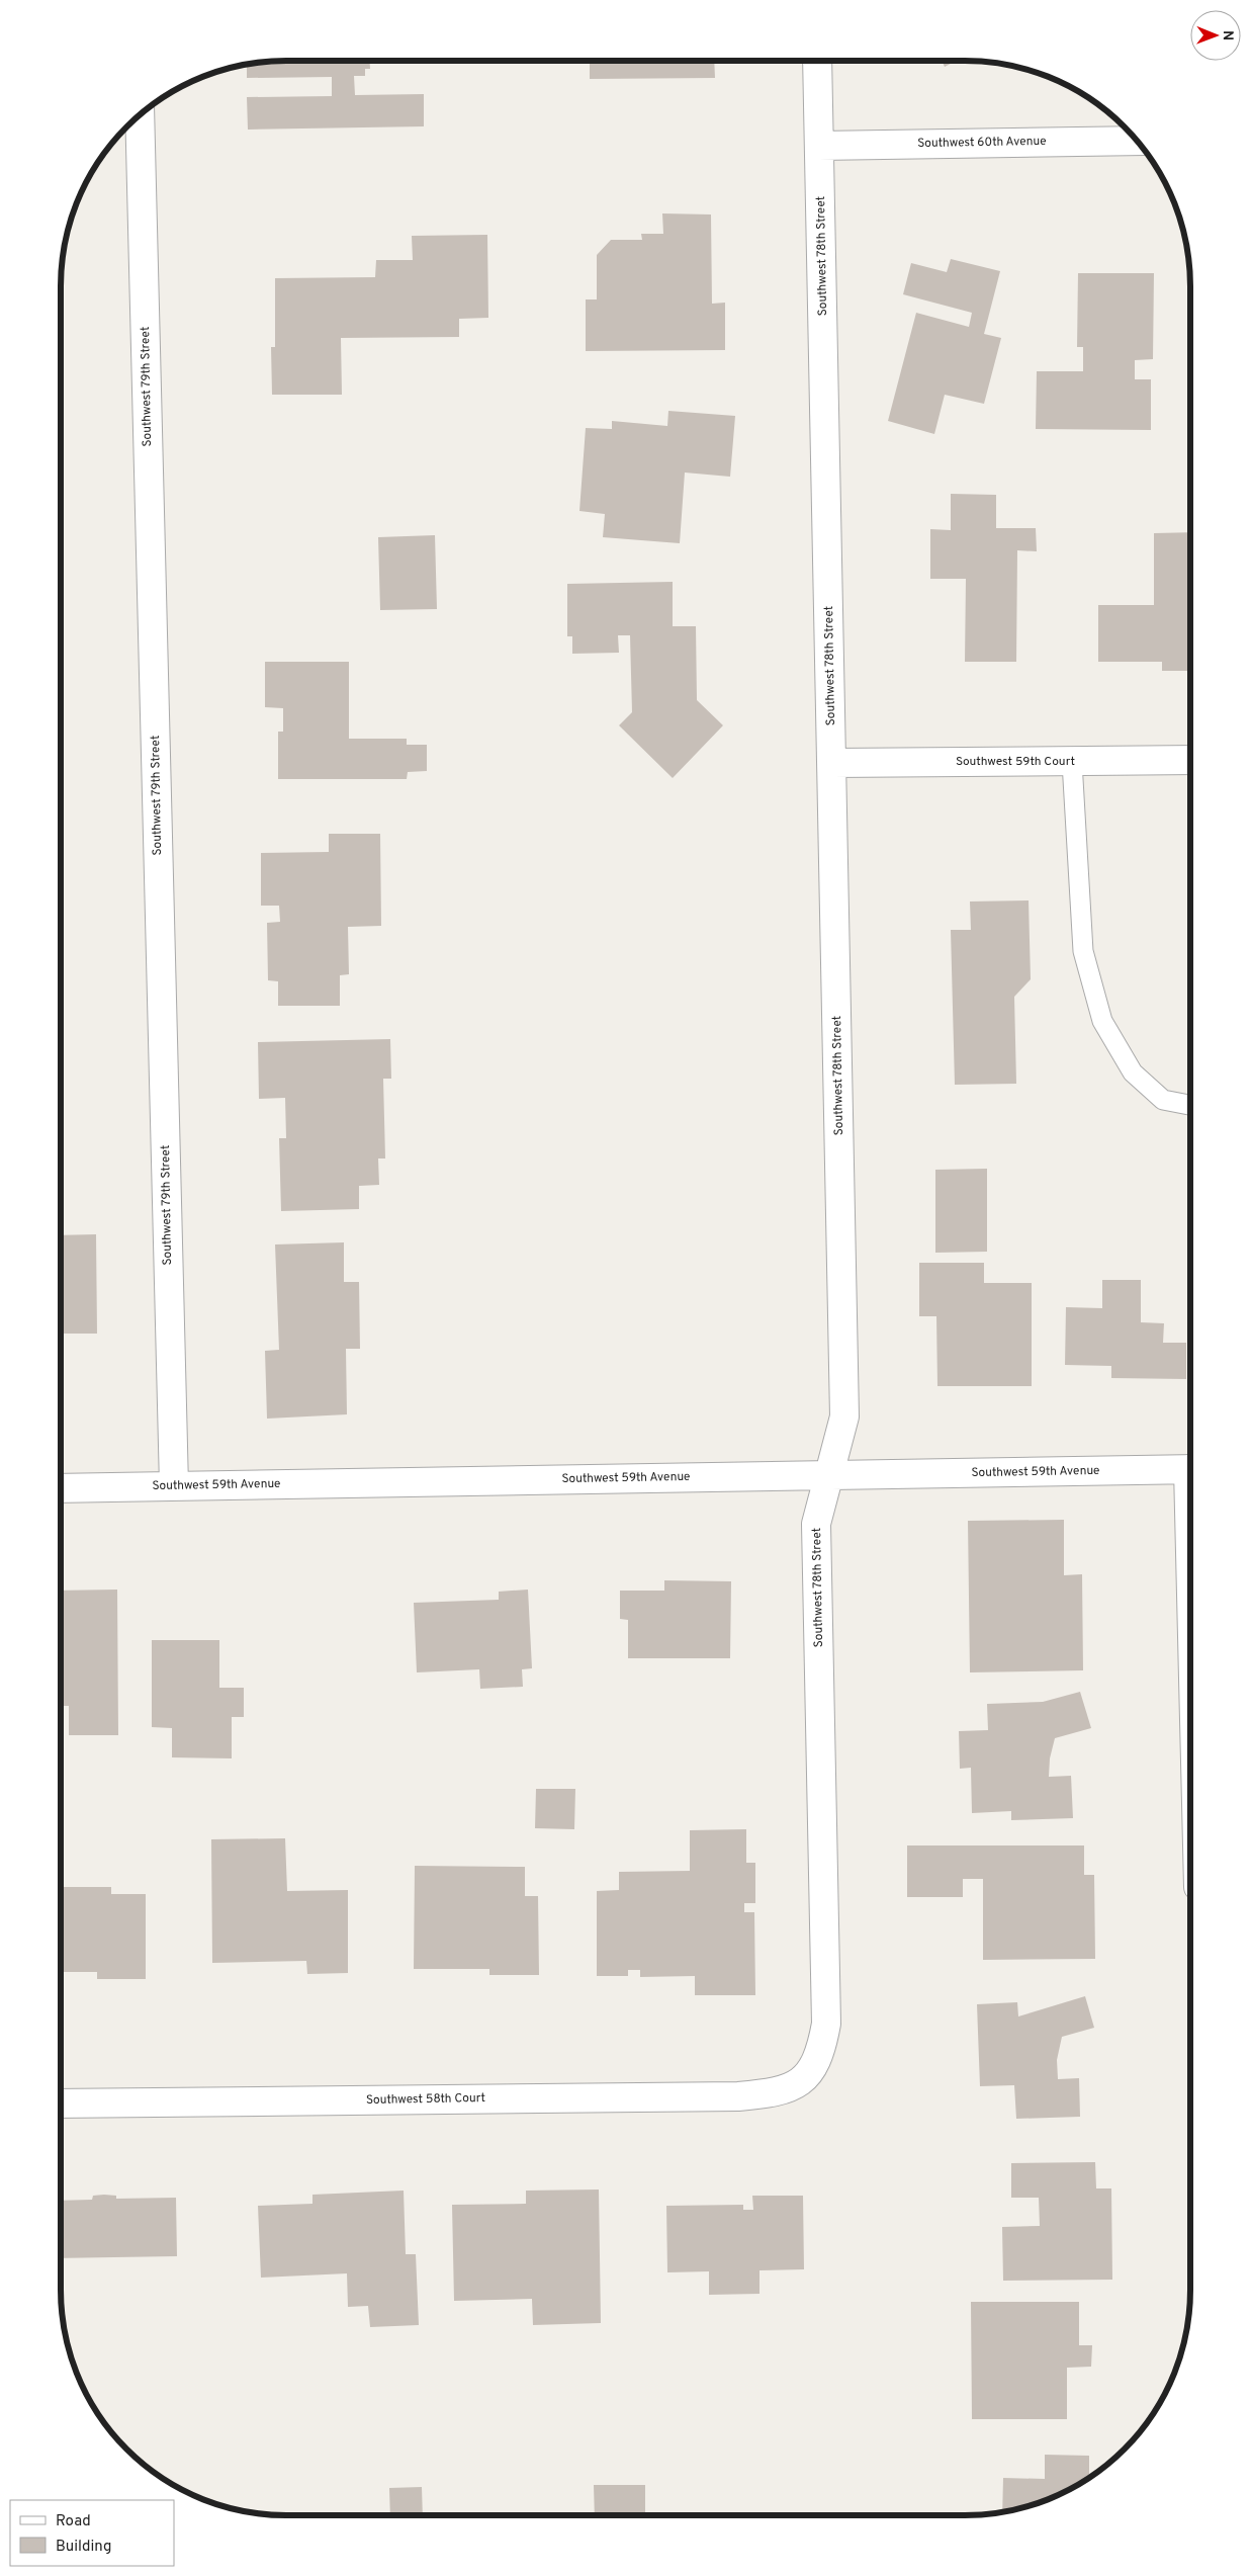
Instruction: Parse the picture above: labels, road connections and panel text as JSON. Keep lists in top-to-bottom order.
{
  "streets": {
    "street": [
      "Southwest 60th Avenue",
      "Southwest 78th Street",
      "Southwest 79th Street",
      "Southwest 59th Court",
      "Southwest 59th Avenue",
      "Southwest 58th Court"
    ]
  },
  "crossings": [
    ["Southwest 60th Avenue", "Southwest 78th Street"],
    ["Southwest 78th Street", "Southwest 59th Court"],
    ["Southwest 78th Street", "Southwest 59th Avenue"],
    ["Southwest 78th Street", "Southwest 58th Court"],
    ["Southwest 79th Street", "Southwest 59th Avenue"]
  ],
  "legend": ["Road", "Building"],
  "north": "right"
}
